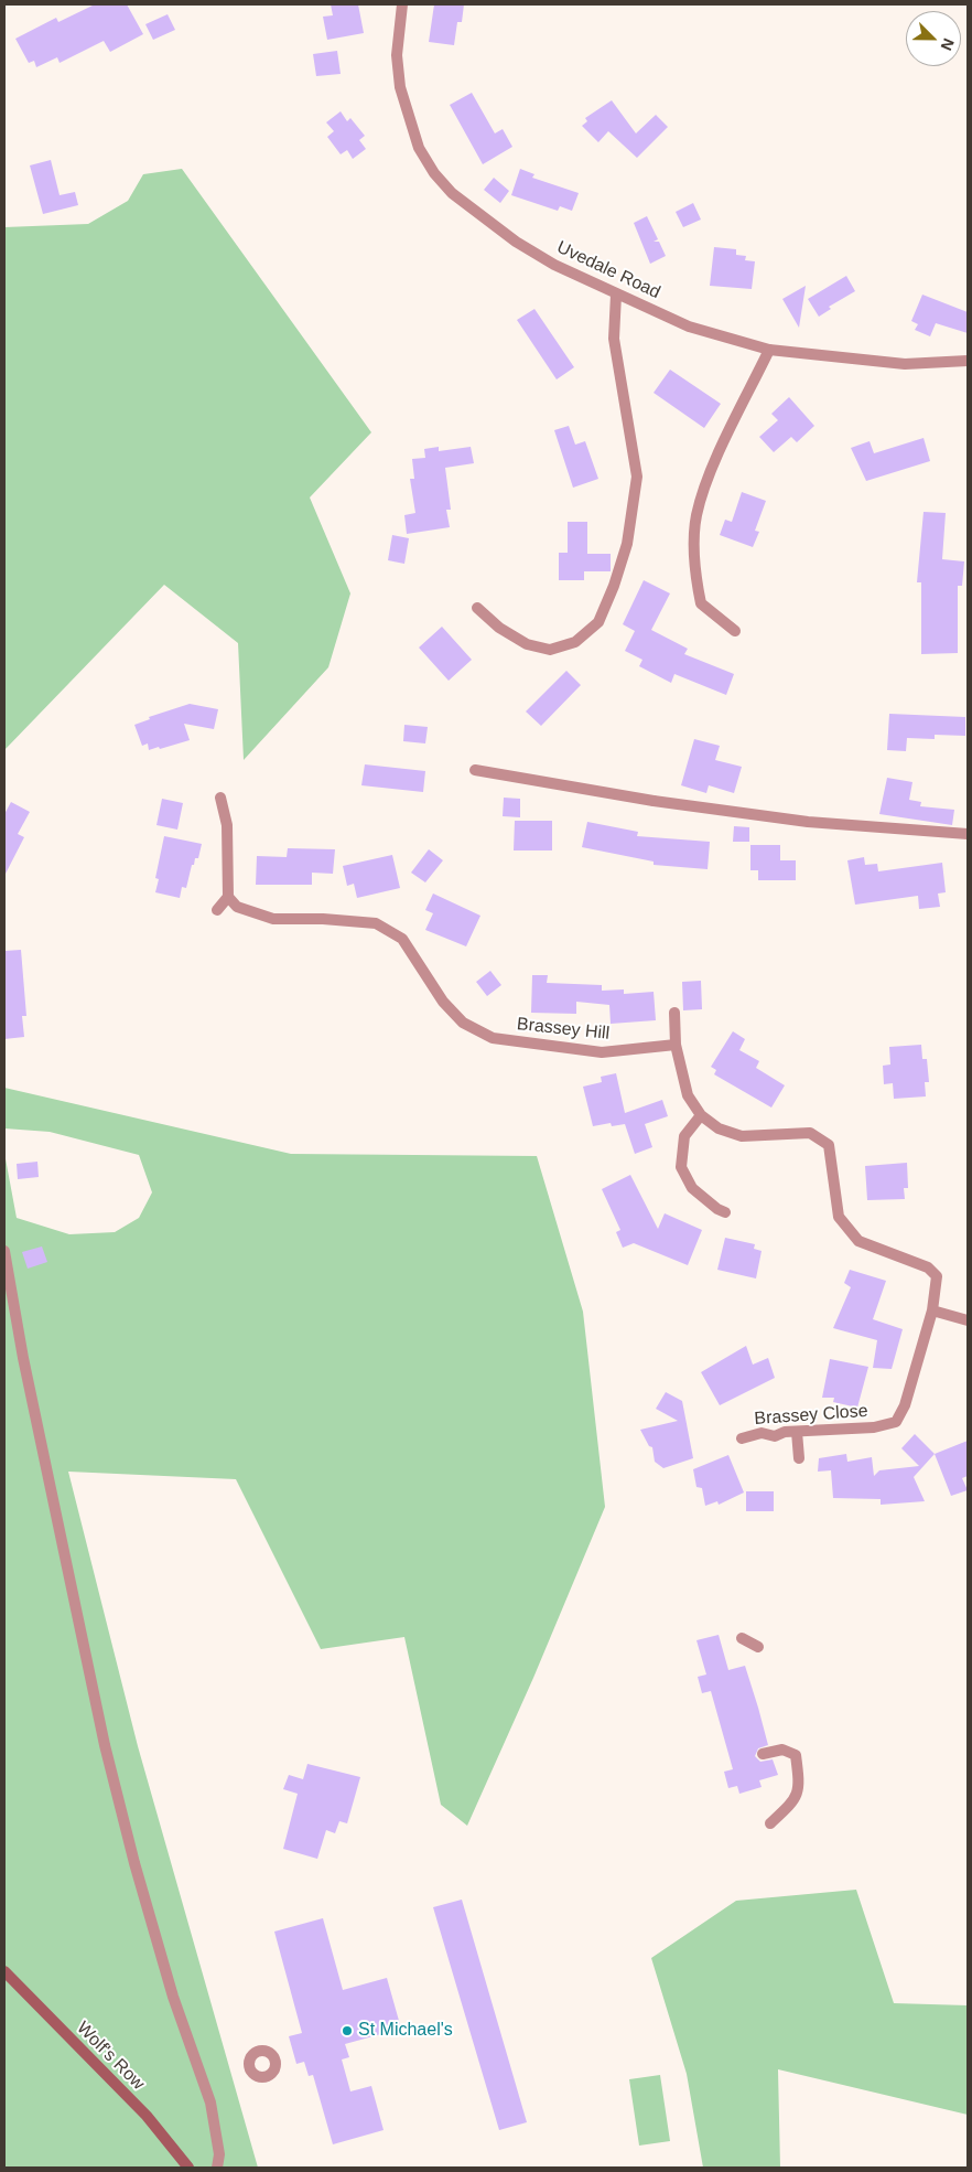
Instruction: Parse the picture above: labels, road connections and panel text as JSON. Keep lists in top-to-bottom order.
{
  "streets": {
    "street": [
      "Uvedale Road",
      "Brassey Hill",
      "Brassey Close",
      "Wolf's Row"
    ]
  },
  "places": ["St Michael's"],
  "north": "bottom right"
}
